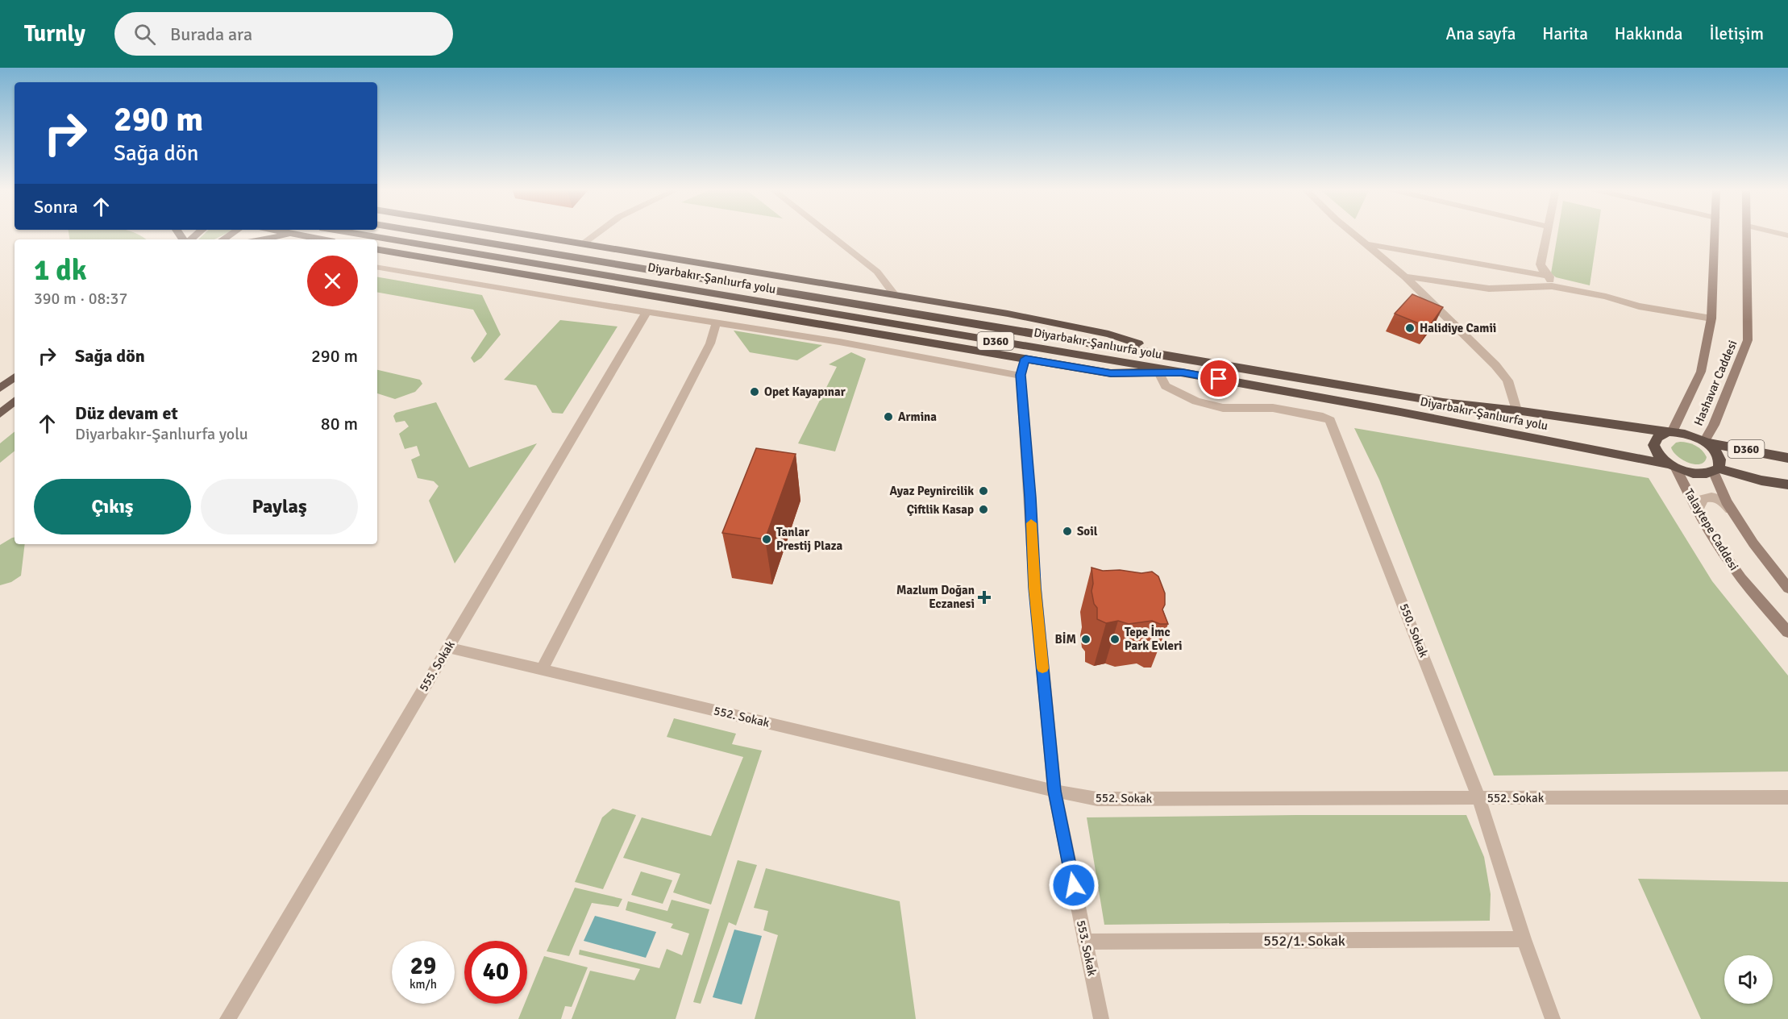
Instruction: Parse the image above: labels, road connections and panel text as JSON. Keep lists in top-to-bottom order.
{
  "streets": {
    "highway": ["Diyarbakır-Şanlıurfa yolu", "D360"],
    "main road": ["Hashavar Caddesi", "Talaytepe Caddesi"],
    "street": [
      "550. Sokak",
      "555. Sokak",
      "552. Sokak",
      "552/1. Sokak",
      "553. Sokak"
    ]
  },
  "crossings": [
    ["Diyarbakır-Şanlıurfa yolu", "D360"],
    ["Diyarbakır-Şanlıurfa yolu", "Hashavar Caddesi"],
    ["Diyarbakır-Şanlıurfa yolu", "Talaytepe Caddesi"],
    ["D360", "Hashavar Caddesi"],
    ["550. Sokak", "552. Sokak"],
    ["550. Sokak", "552/1. Sokak"],
    ["555. Sokak", "552. Sokak"],
    ["552. Sokak", "553. Sokak"],
    ["552/1. Sokak", "553. Sokak"]
  ],
  "places": {
    "other": [
      "Halidiye Camii",
      "Opet Kayapınar",
      "Armina",
      "Ayaz Peynircilik",
      "Çiftlik Kasap",
      "Soil",
      "Tanlar Prestij Plaza",
      "BİM",
      "Tepe İmc Park Evleri"
    ],
    "health": ["Mazlum Doğan Eczanesi"]
  },
  "page": {
    "header": "Turnly",
    "search": "Burada ara",
    "nav": [
      "Ana sayfa",
      "Harita",
      "Hakkında",
      "İletişim"
    ],
    "turn": ["290 m", "Sağa dön"],
    "then": "Sonra",
    "heading": ["1 dk", "390 m · 08:37"],
    "list": [
      {
        "name": "Sağa dön",
        "value": "290 m"
      },
      {
        "name": "Düz devam et",
        "note": "Diyarbakır-Şanlıurfa yolu",
        "value": "80 m"
      }
    ],
    "buttons": ["Çıkış", "Paylaş"],
    "speed": "29 km/h",
    "limit": "40"
  }
}
